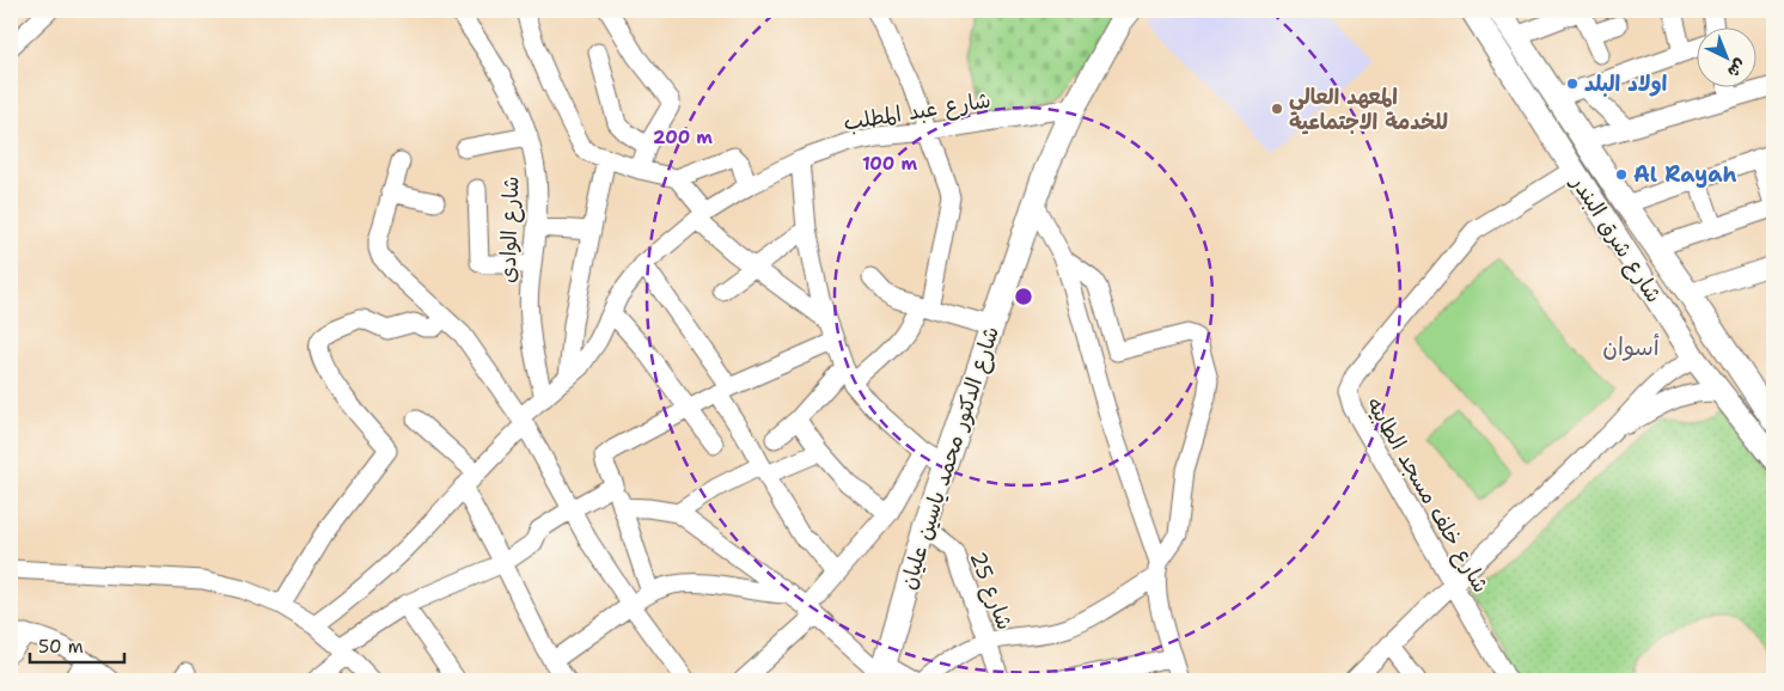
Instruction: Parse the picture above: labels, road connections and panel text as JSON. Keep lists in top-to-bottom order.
{
  "streets": {
    "main road": ["شارع شرق البندر", "شارع الدكتور محمد ياسين عليان"],
    "street": [
      "شارع عبد المطلب",
      "شارع الوادى",
      "شارع خلف مسجد الطابيه",
      "شارع 25"
    ]
  },
  "crossings": [
    ["شارع عبد المطلب", "شارع الوادى"],
    ["شارع عبد المطلب", "شارع الدكتور محمد ياسين عليان"],
    ["شارع شرق البندر", "شارع خلف مسجد الطابيه"],
    ["شارع الدكتور محمد ياسين عليان", "شارع 25"]
  ],
  "districts": ["أسوان"],
  "places": ["اولاد البلد", "المعهد العالى للخدمة الاجتماعية", "Al Rayah"],
  "scale_bar": "50 m",
  "north": "bottom right",
  "rings": ["200 m", "100 m"]
}
